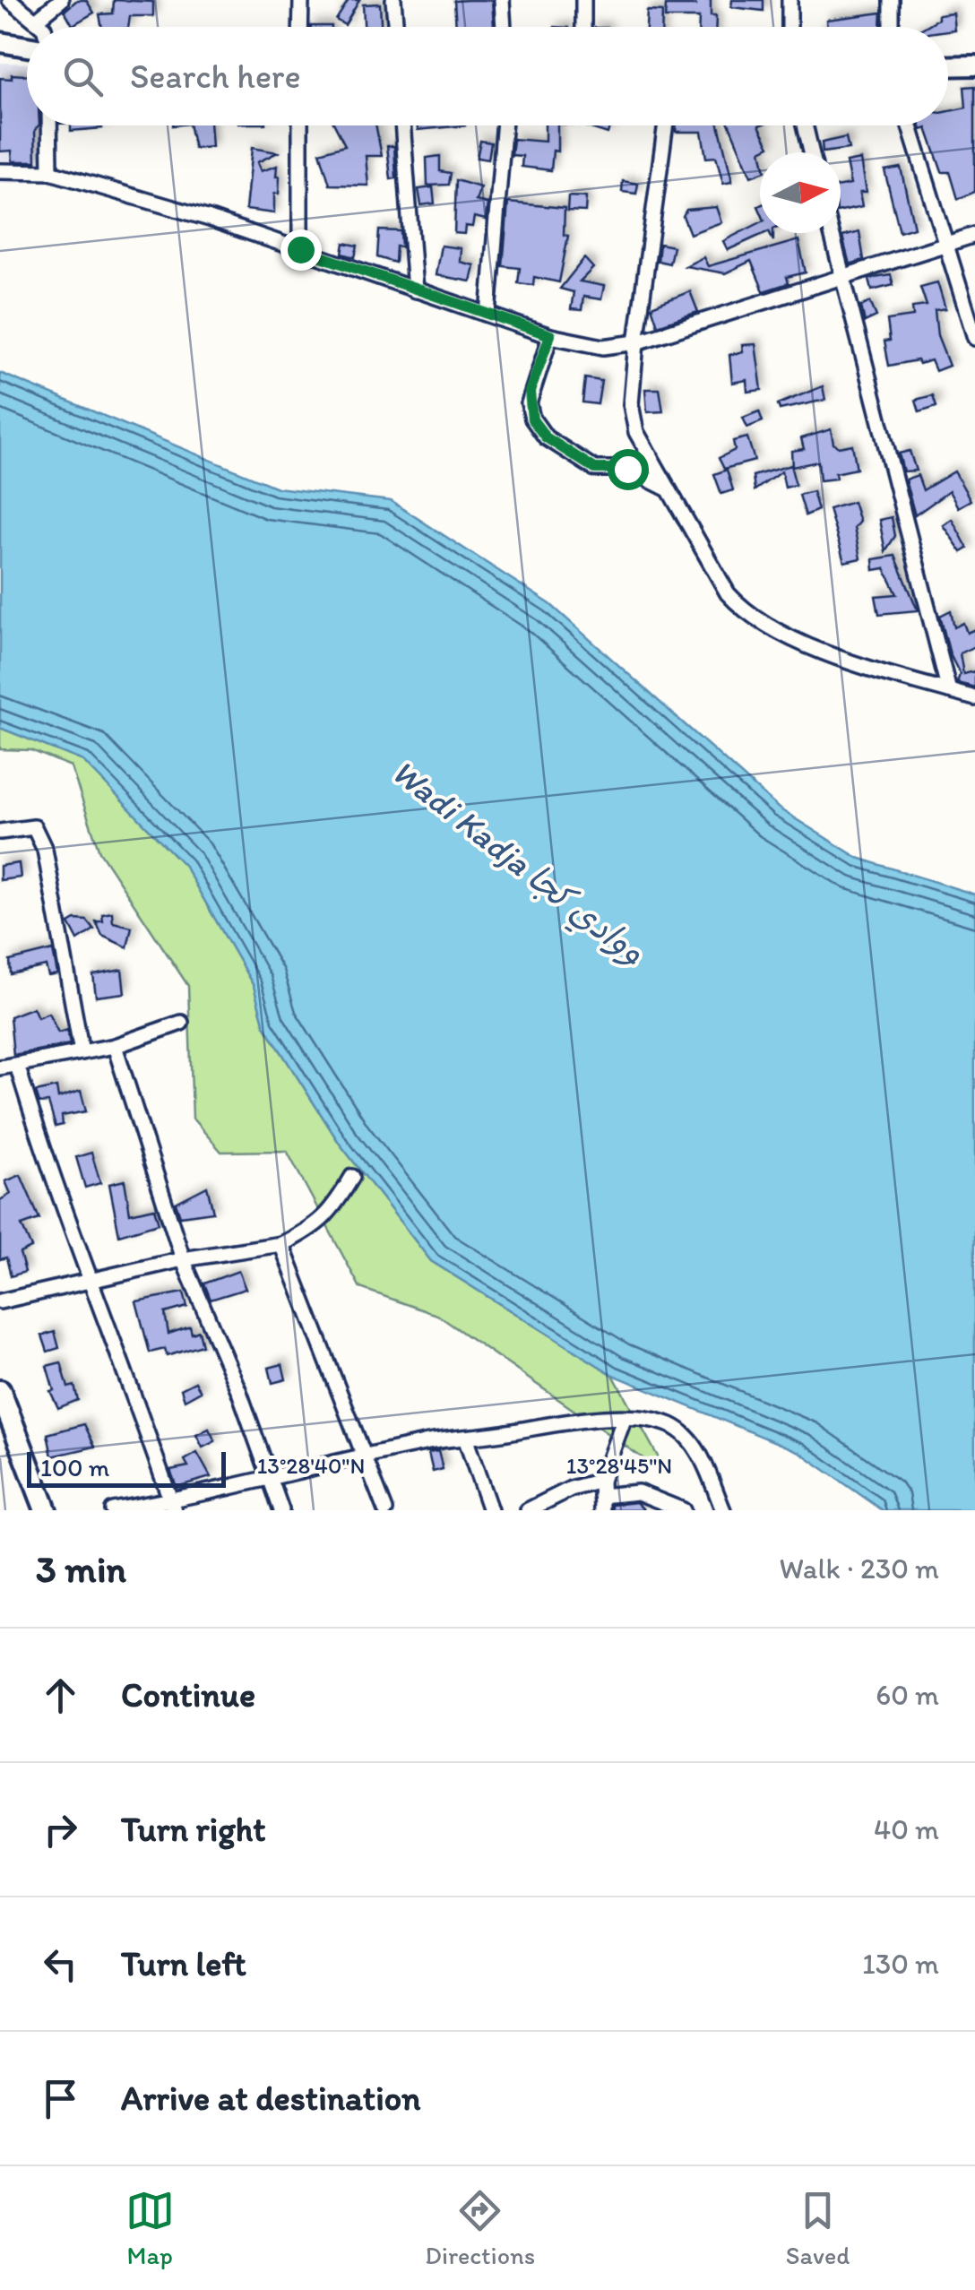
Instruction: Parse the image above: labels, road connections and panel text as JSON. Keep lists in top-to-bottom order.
{
  "water": ["Wadi Kadja ووادي كجا"],
  "scale_bar": "100 m",
  "north": "right",
  "page": {
    "search": "Search here",
    "scale": "100 m",
    "heading": ["3 min", "Walk · 230 m"],
    "list": [
      ["Continue", "60 m"],
      ["Turn right", "40 m"],
      ["Turn left", "130 m"],
      "Arrive at destination"
    ],
    "nav": ["Map", "Directions", "Saved"]
  },
  "coordinates": ["13°28'40\"N", "13°28'45\"N"]
}
